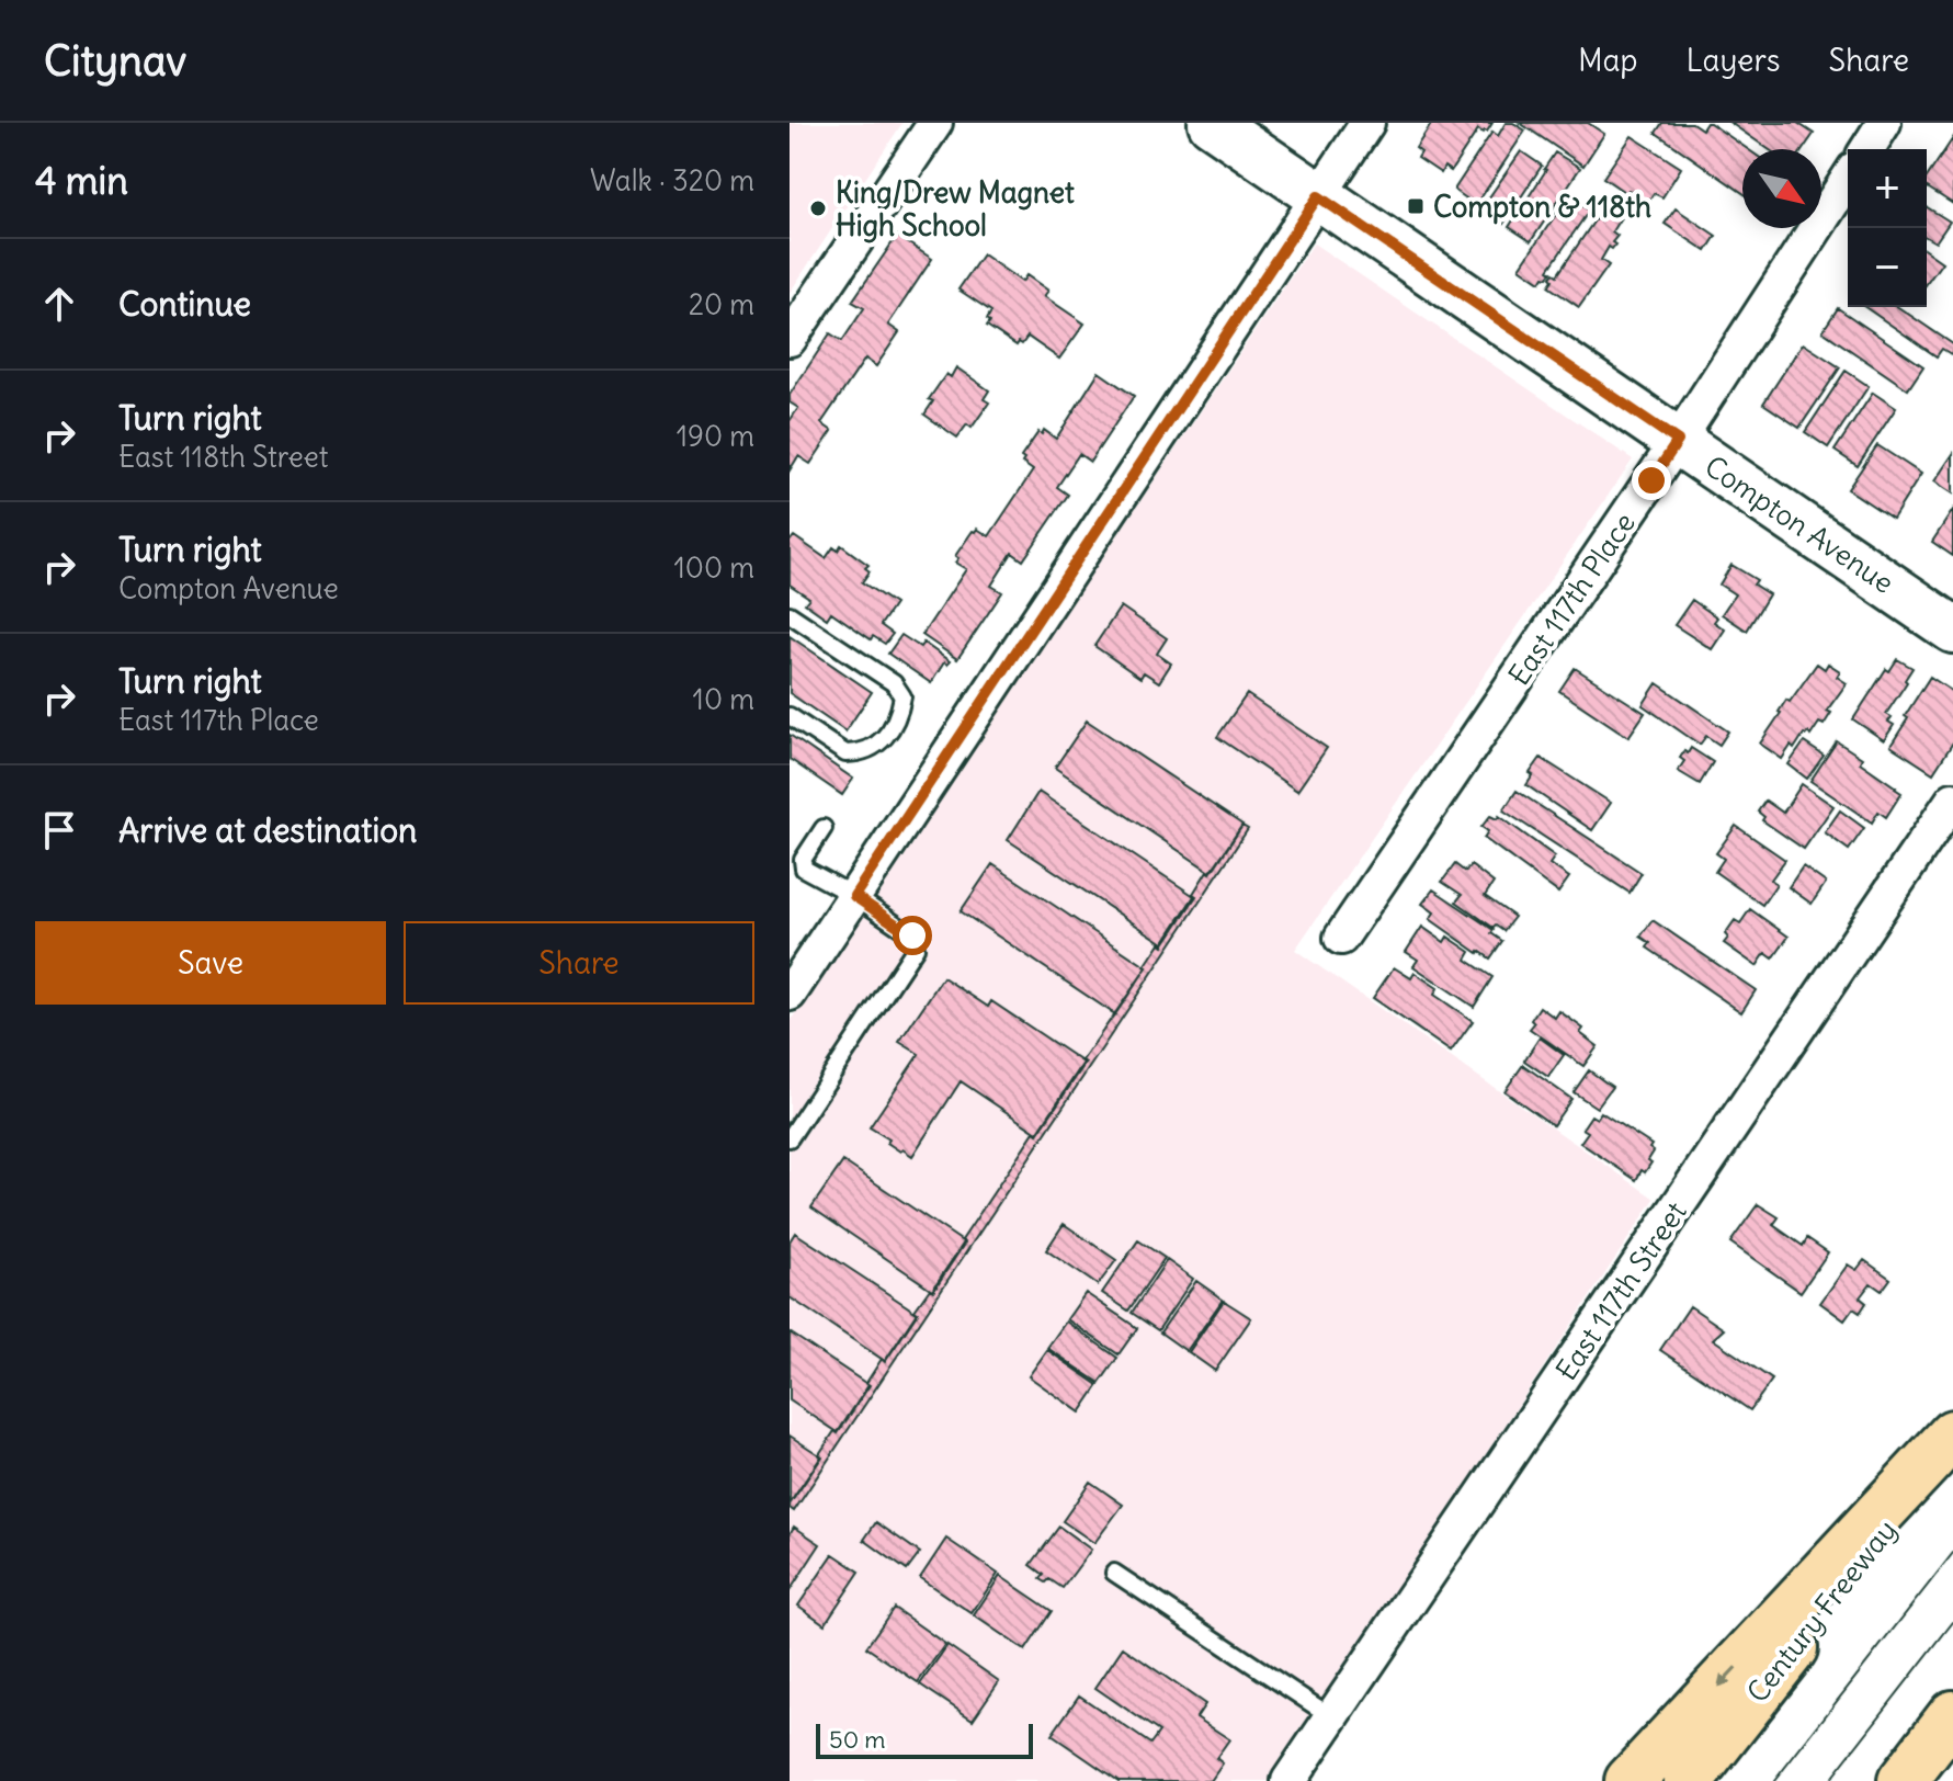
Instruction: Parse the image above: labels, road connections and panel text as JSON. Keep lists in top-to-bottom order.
{
  "streets": {
    "highway": ["Century Freeway"],
    "main road": ["Compton Avenue"],
    "street": ["East 117th Place", "East 117th Street"]
  },
  "crossings": [
    ["Compton Avenue", "East 117th Place"]
  ],
  "places": {
    "transit": ["Compton & 118th"],
    "other": ["King/Drew Magnet High School"]
  },
  "scale_bar": "50 m",
  "north": "bottom right",
  "page": {
    "header": "Citynav",
    "nav": ["Map", "Layers", "Share"],
    "heading": ["4 min", "Walk · 320 m"],
    "map_buttons": ["+", "−"],
    "list": [
      ["Continue", "20 m"],
      ["Turn right", "East 118th Street", "190 m"],
      ["Turn right", "Compton Avenue", "100 m"],
      ["Turn right", "East 117th Place", "10 m"],
      "Arrive at destination"
    ],
    "buttons": ["Save", "Share"],
    "scale": "50 m"
  }
}
